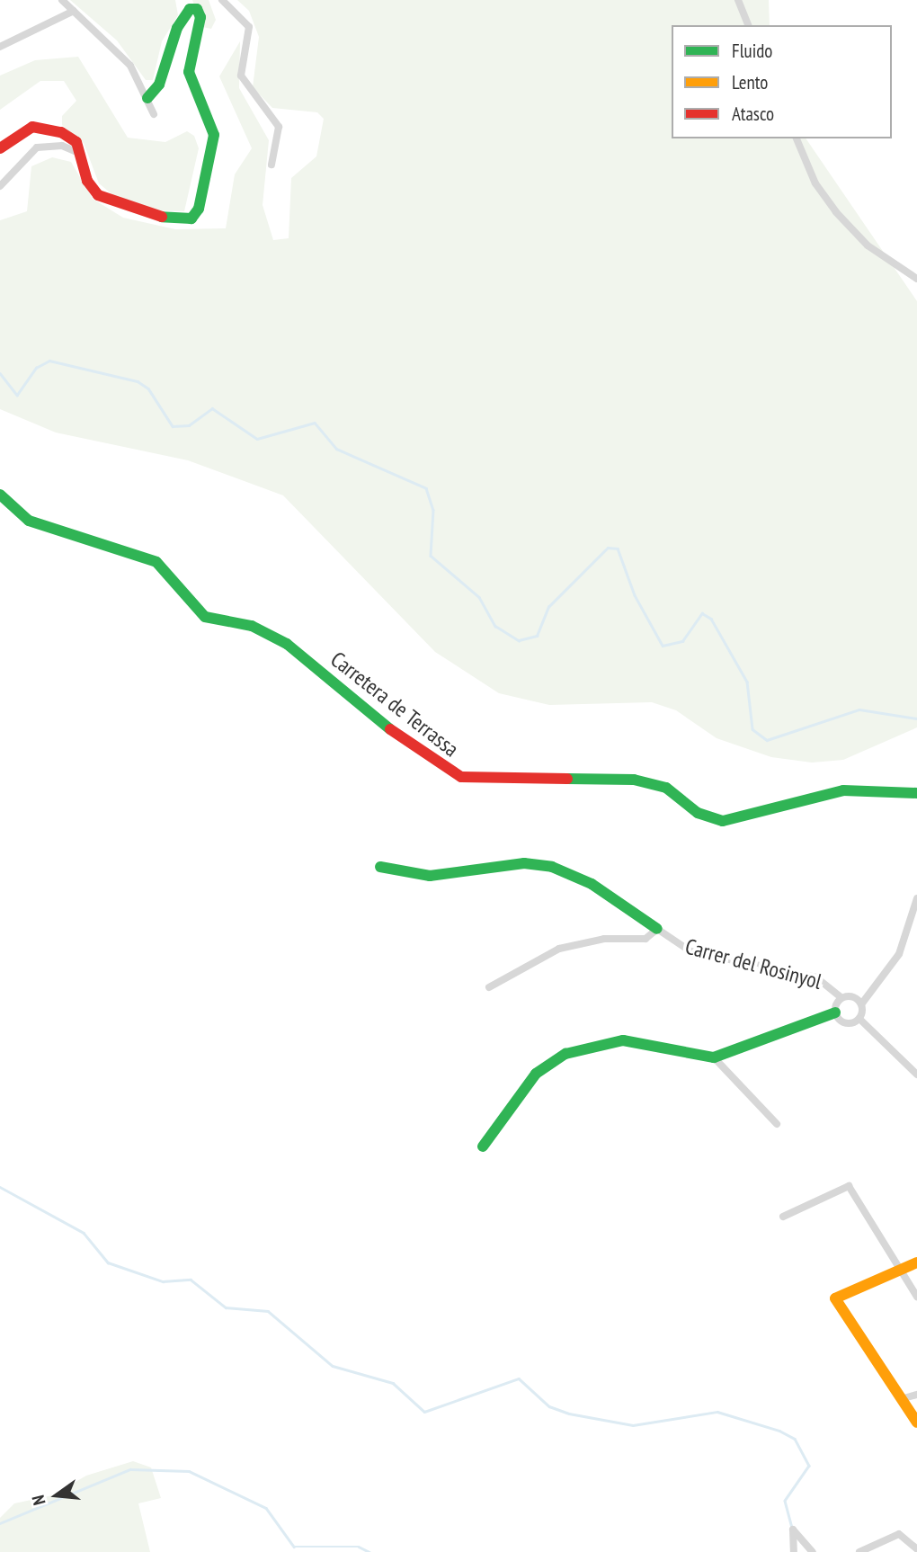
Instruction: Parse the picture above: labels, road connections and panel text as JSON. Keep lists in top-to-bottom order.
{
  "streets": {
    "street": ["Carretera de Terrassa", "Carrer del Rosinyol"]
  },
  "legend": ["Fluido", "Lento", "Atasco"],
  "north": "left"
}
